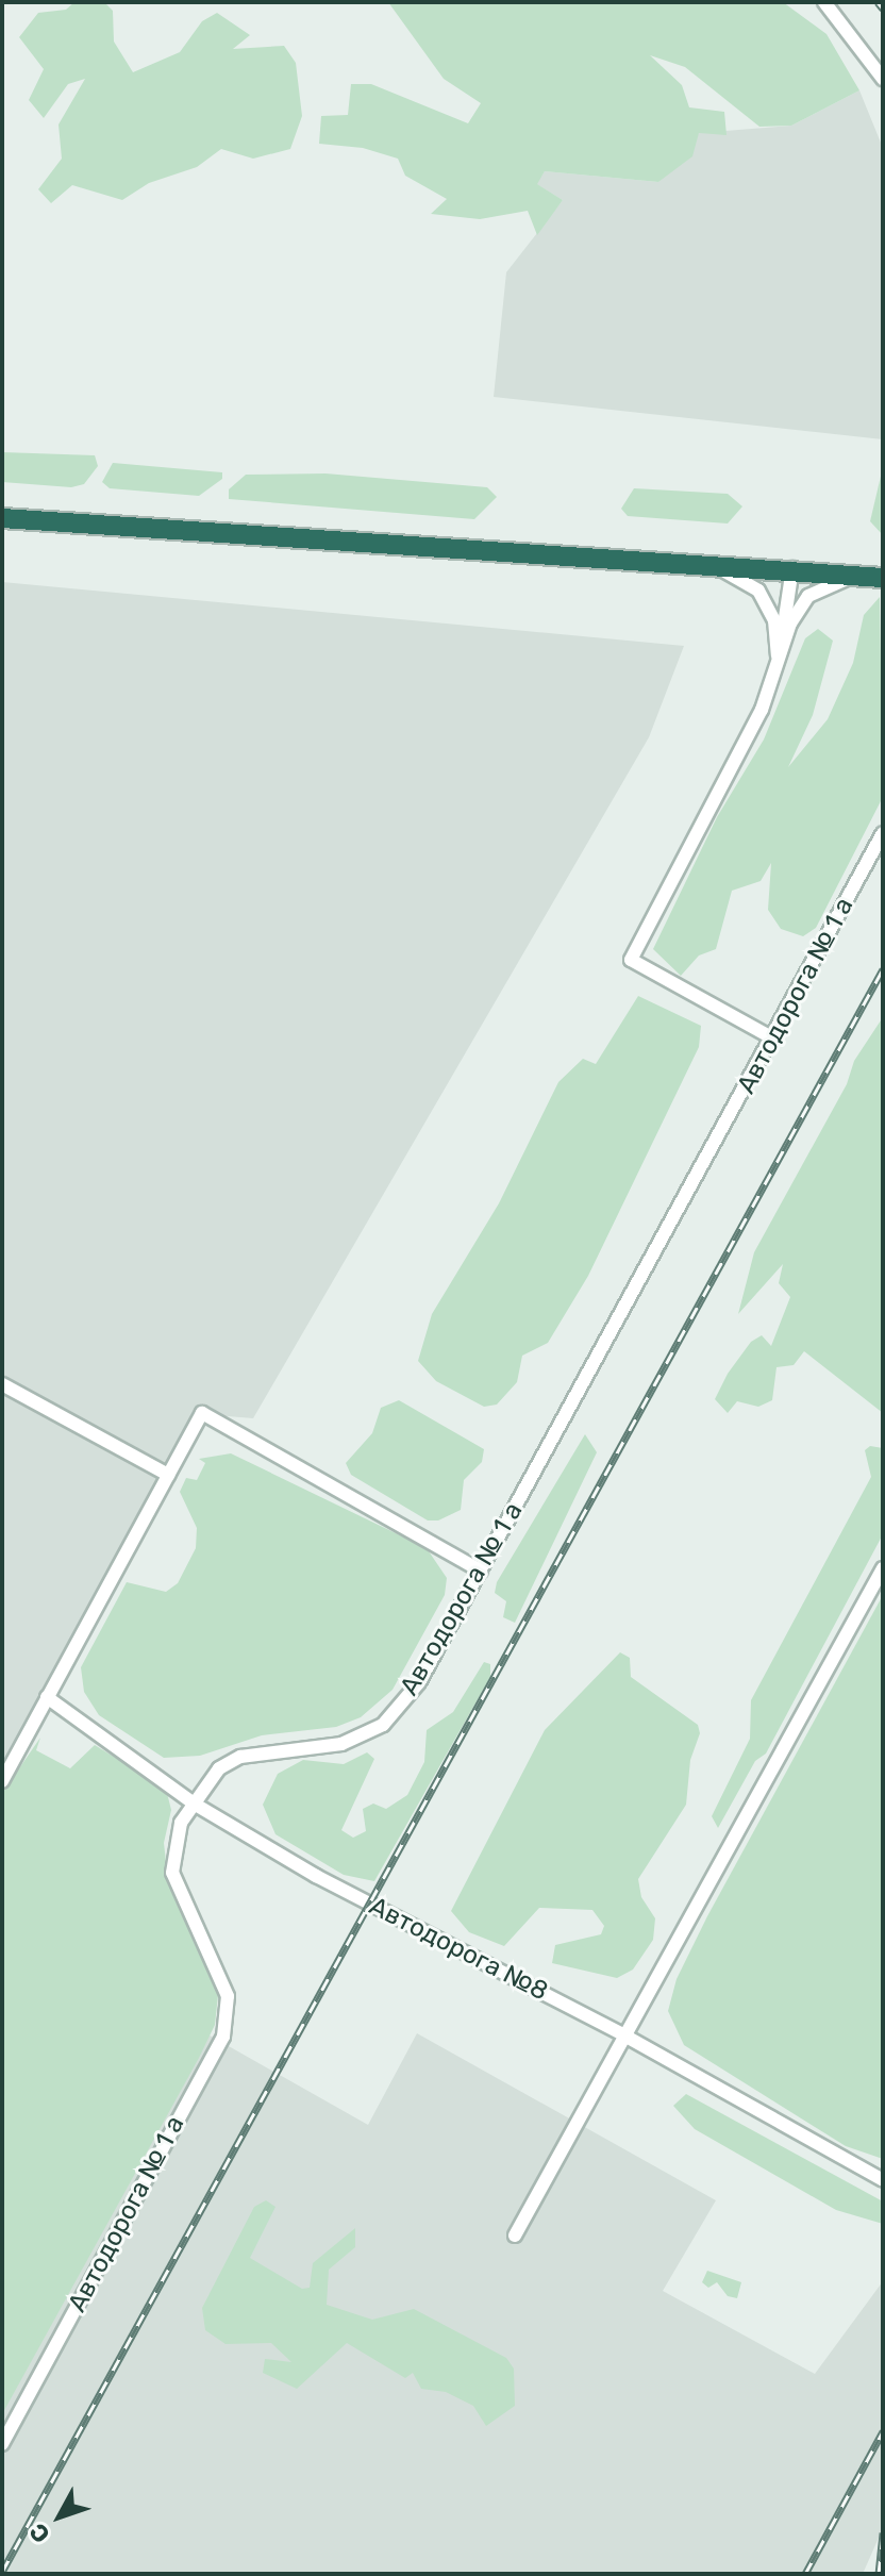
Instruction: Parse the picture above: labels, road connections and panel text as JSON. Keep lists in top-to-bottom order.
{
  "streets": {
    "street": ["Автодорога № 1 а", "Автодорога №8"]
  },
  "crossings": [
    ["Автодорога № 1 а", "Автодорога №8"]
  ],
  "north": "bottom left"
}
